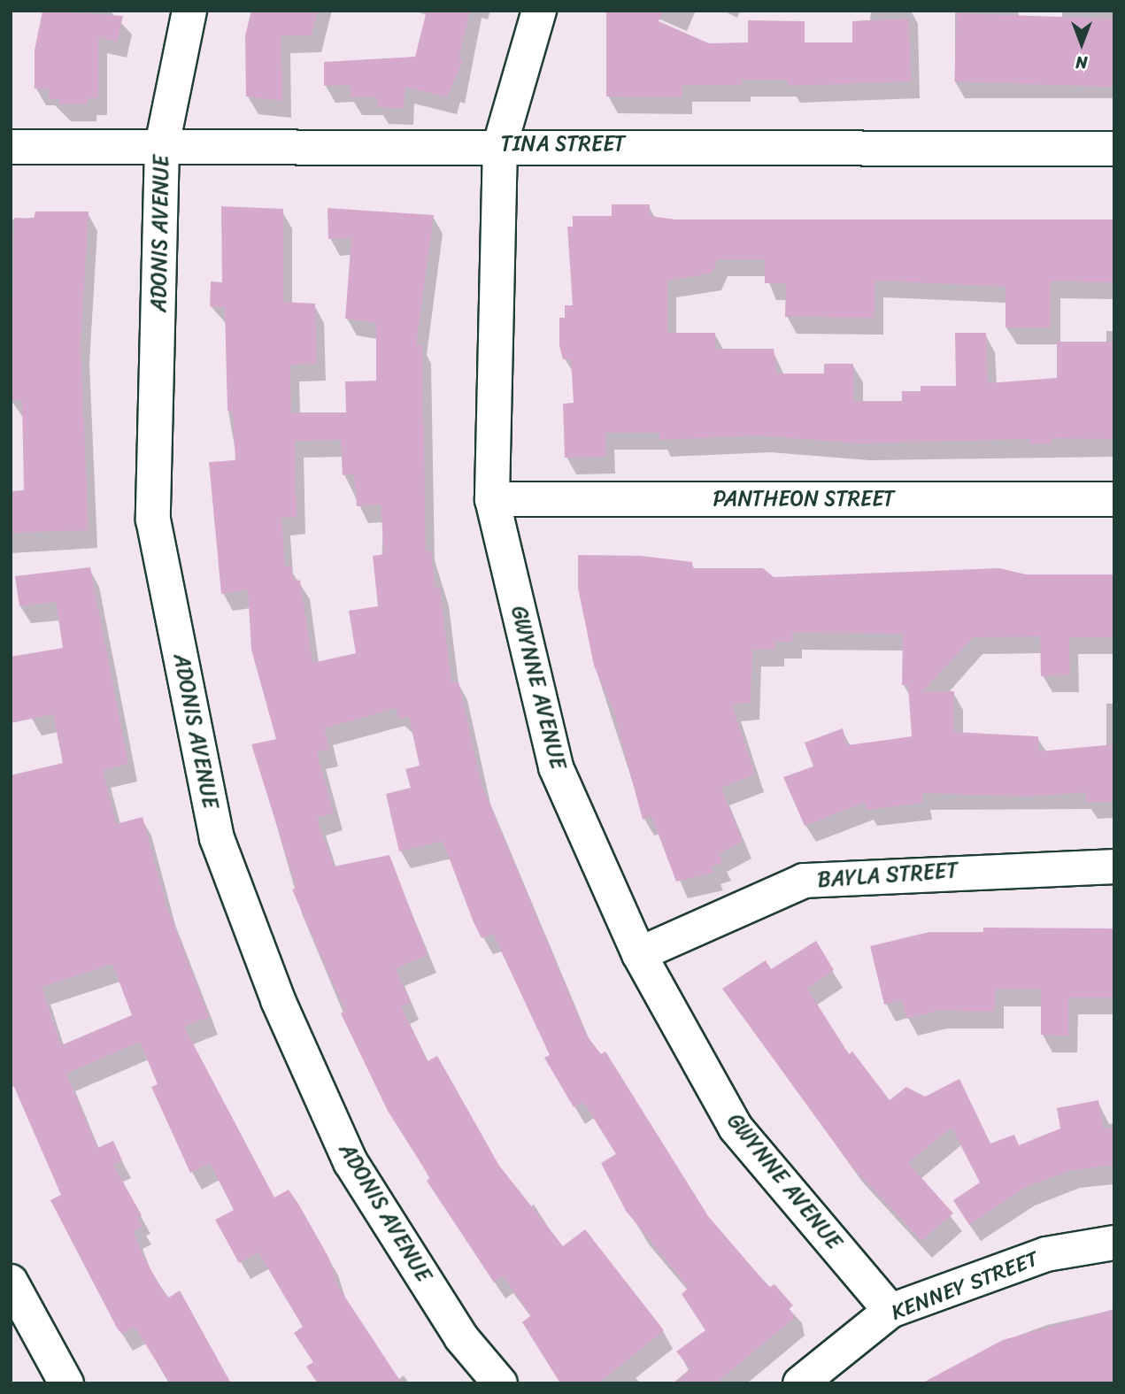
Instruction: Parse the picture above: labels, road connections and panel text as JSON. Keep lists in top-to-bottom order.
{
  "streets": {
    "street": [
      "TINA STREET",
      "ADONIS AVENUE",
      "PANTHEON STREET",
      "GWYNNE AVENUE",
      "BAYLA STREET",
      "KENNEY STREET"
    ]
  },
  "crossings": [
    ["TINA STREET", "ADONIS AVENUE"],
    ["TINA STREET", "GWYNNE AVENUE"],
    ["PANTHEON STREET", "GWYNNE AVENUE"],
    ["GWYNNE AVENUE", "BAYLA STREET"],
    ["GWYNNE AVENUE", "KENNEY STREET"]
  ],
  "north": "bottom"
}
